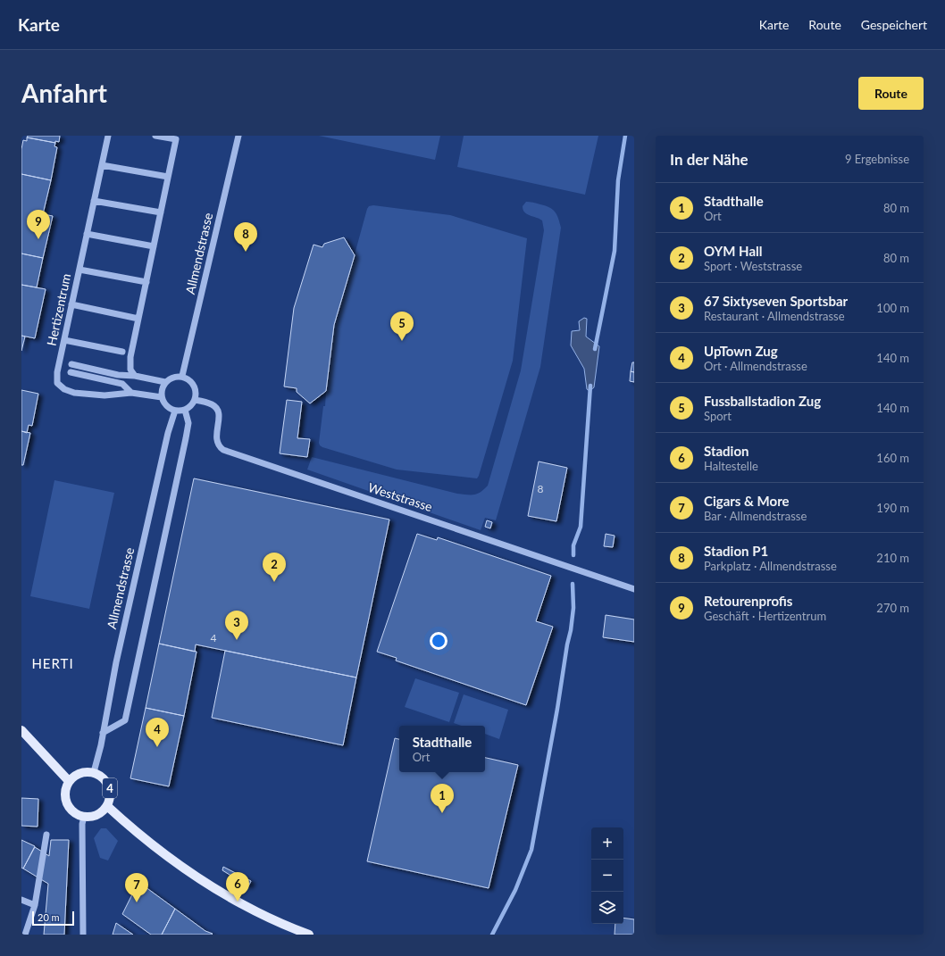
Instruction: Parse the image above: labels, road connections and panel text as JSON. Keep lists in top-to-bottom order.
{
  "streets": {
    "main road": ["4"],
    "street": ["Allmendstrasse", "Hertizentrum", "Weststrasse"]
  },
  "crossings": [
    ["Allmendstrasse", "Hertizentrum"],
    ["Allmendstrasse", "Weststrasse"],
    ["Allmendstrasse", "4"],
    ["Hertizentrum", "Weststrasse"]
  ],
  "districts": ["HERTI"],
  "house_numbers": ["8", "4"],
  "scale_bar": "20 m",
  "page": {
    "header": "Karte",
    "nav": ["Karte", "Route", "Gespeichert"],
    "buttons": "Route",
    "title": "Anfahrt",
    "heading": ["In der Nähe", "9 Ergebnisse"],
    "list": [
      {
        "mark": "1",
        "name": "Stadthalle",
        "note": "Ort",
        "value": "80 m"
      },
      {
        "mark": "2",
        "name": "OYM Hall",
        "note": "Sport · Weststrasse",
        "value": "80 m"
      },
      {
        "mark": "3",
        "name": "67 Sixtyseven Sportsbar",
        "note": "Restaurant · Allmendstrasse",
        "value": "100 m"
      },
      {
        "mark": "4",
        "name": "UpTown Zug",
        "note": "Ort · Allmendstrasse",
        "value": "140 m"
      },
      {
        "mark": "5",
        "name": "Fussballstadion Zug",
        "note": "Sport",
        "value": "140 m"
      },
      {
        "mark": "6",
        "name": "Stadion",
        "note": "Haltestelle",
        "value": "160 m"
      },
      {
        "mark": "7",
        "name": "Cigars & More",
        "note": "Bar · Allmendstrasse",
        "value": "190 m"
      },
      {
        "mark": "8",
        "name": "Stadion P1",
        "note": "Parkplatz · Allmendstrasse",
        "value": "210 m"
      },
      {
        "mark": "9",
        "name": "Retourenprofis",
        "note": "Geschäft · Hertizentrum",
        "value": "270 m"
      }
    ],
    "pins": [
      "9",
      "8",
      "5",
      "2",
      "3",
      "4",
      "1",
      "6",
      "7"
    ],
    "popup": ["Stadthalle", "Ort"],
    "map_buttons": ["+", "−"],
    "scale": "20 m"
  }
}
